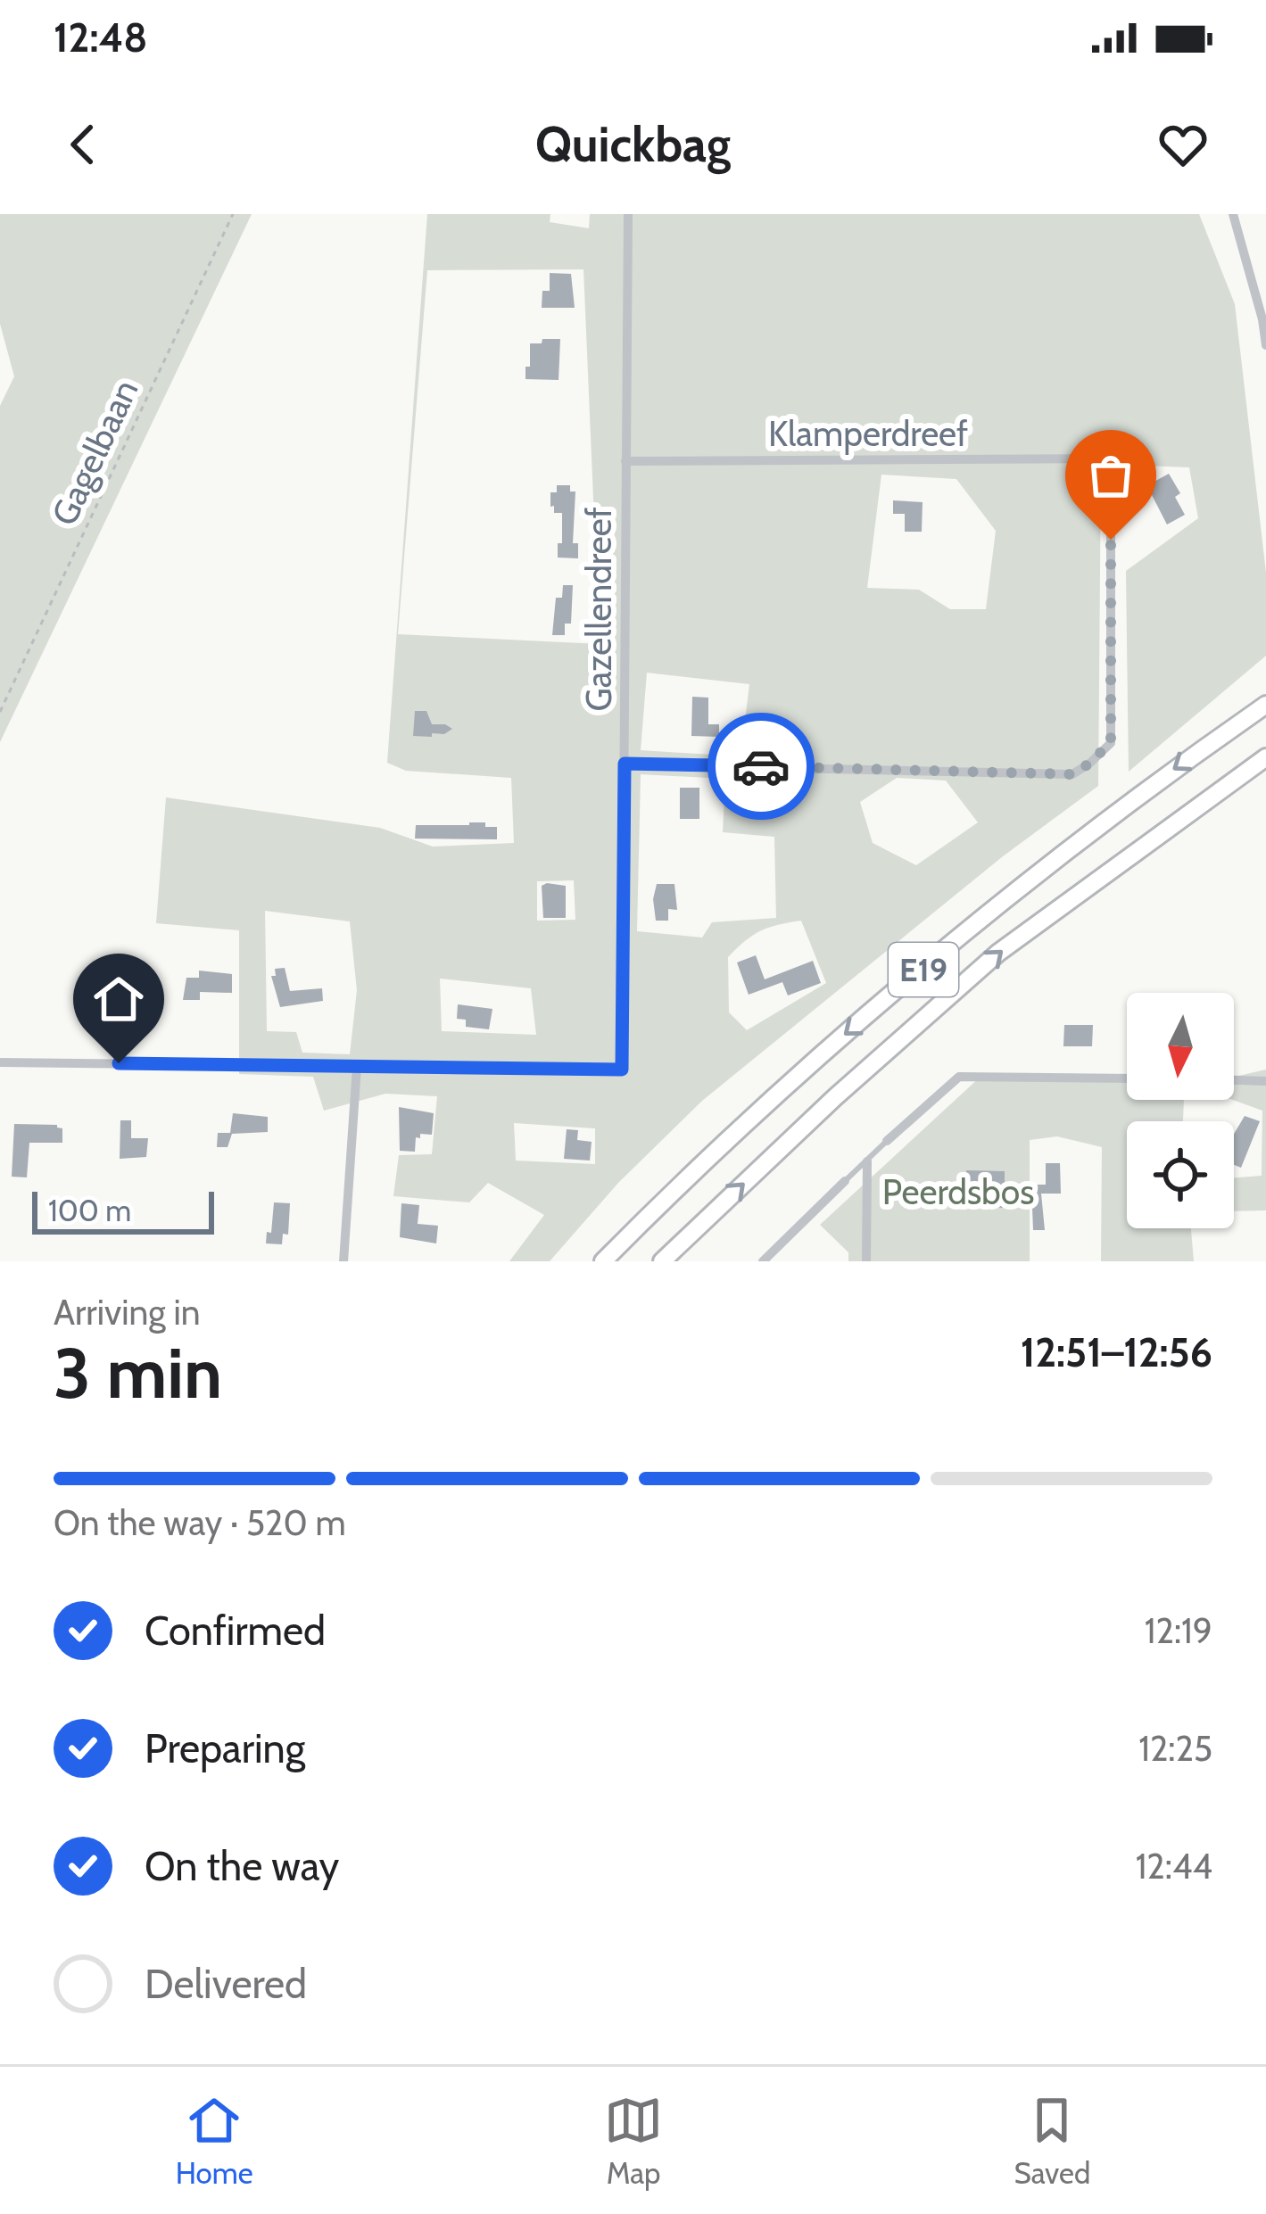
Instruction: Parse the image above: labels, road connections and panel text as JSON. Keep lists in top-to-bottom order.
{
  "streets": {
    "highway": ["E19"],
    "street": ["Klamperdreef", "Gazellendreef"],
    "path": ["Gagelbaan"]
  },
  "crossings": [
    ["Klamperdreef", "Gazellendreef"]
  ],
  "parks": ["Peerdsbos"],
  "scale_bar": "100 m",
  "north": "bottom",
  "page": {
    "status": "12:48",
    "header": "Quickbag",
    "scale": "100 m",
    "heading": ["3 min", "Arriving in", "12:51–12:56"],
    "bar": "On the way · 520 m",
    "list": [
      ["Confirmed", "12:19"],
      ["Preparing", "12:25"],
      ["On the way", "12:44"],
      "Delivered"
    ],
    "tabs": ["Home", "Map", "Saved"]
  }
}
